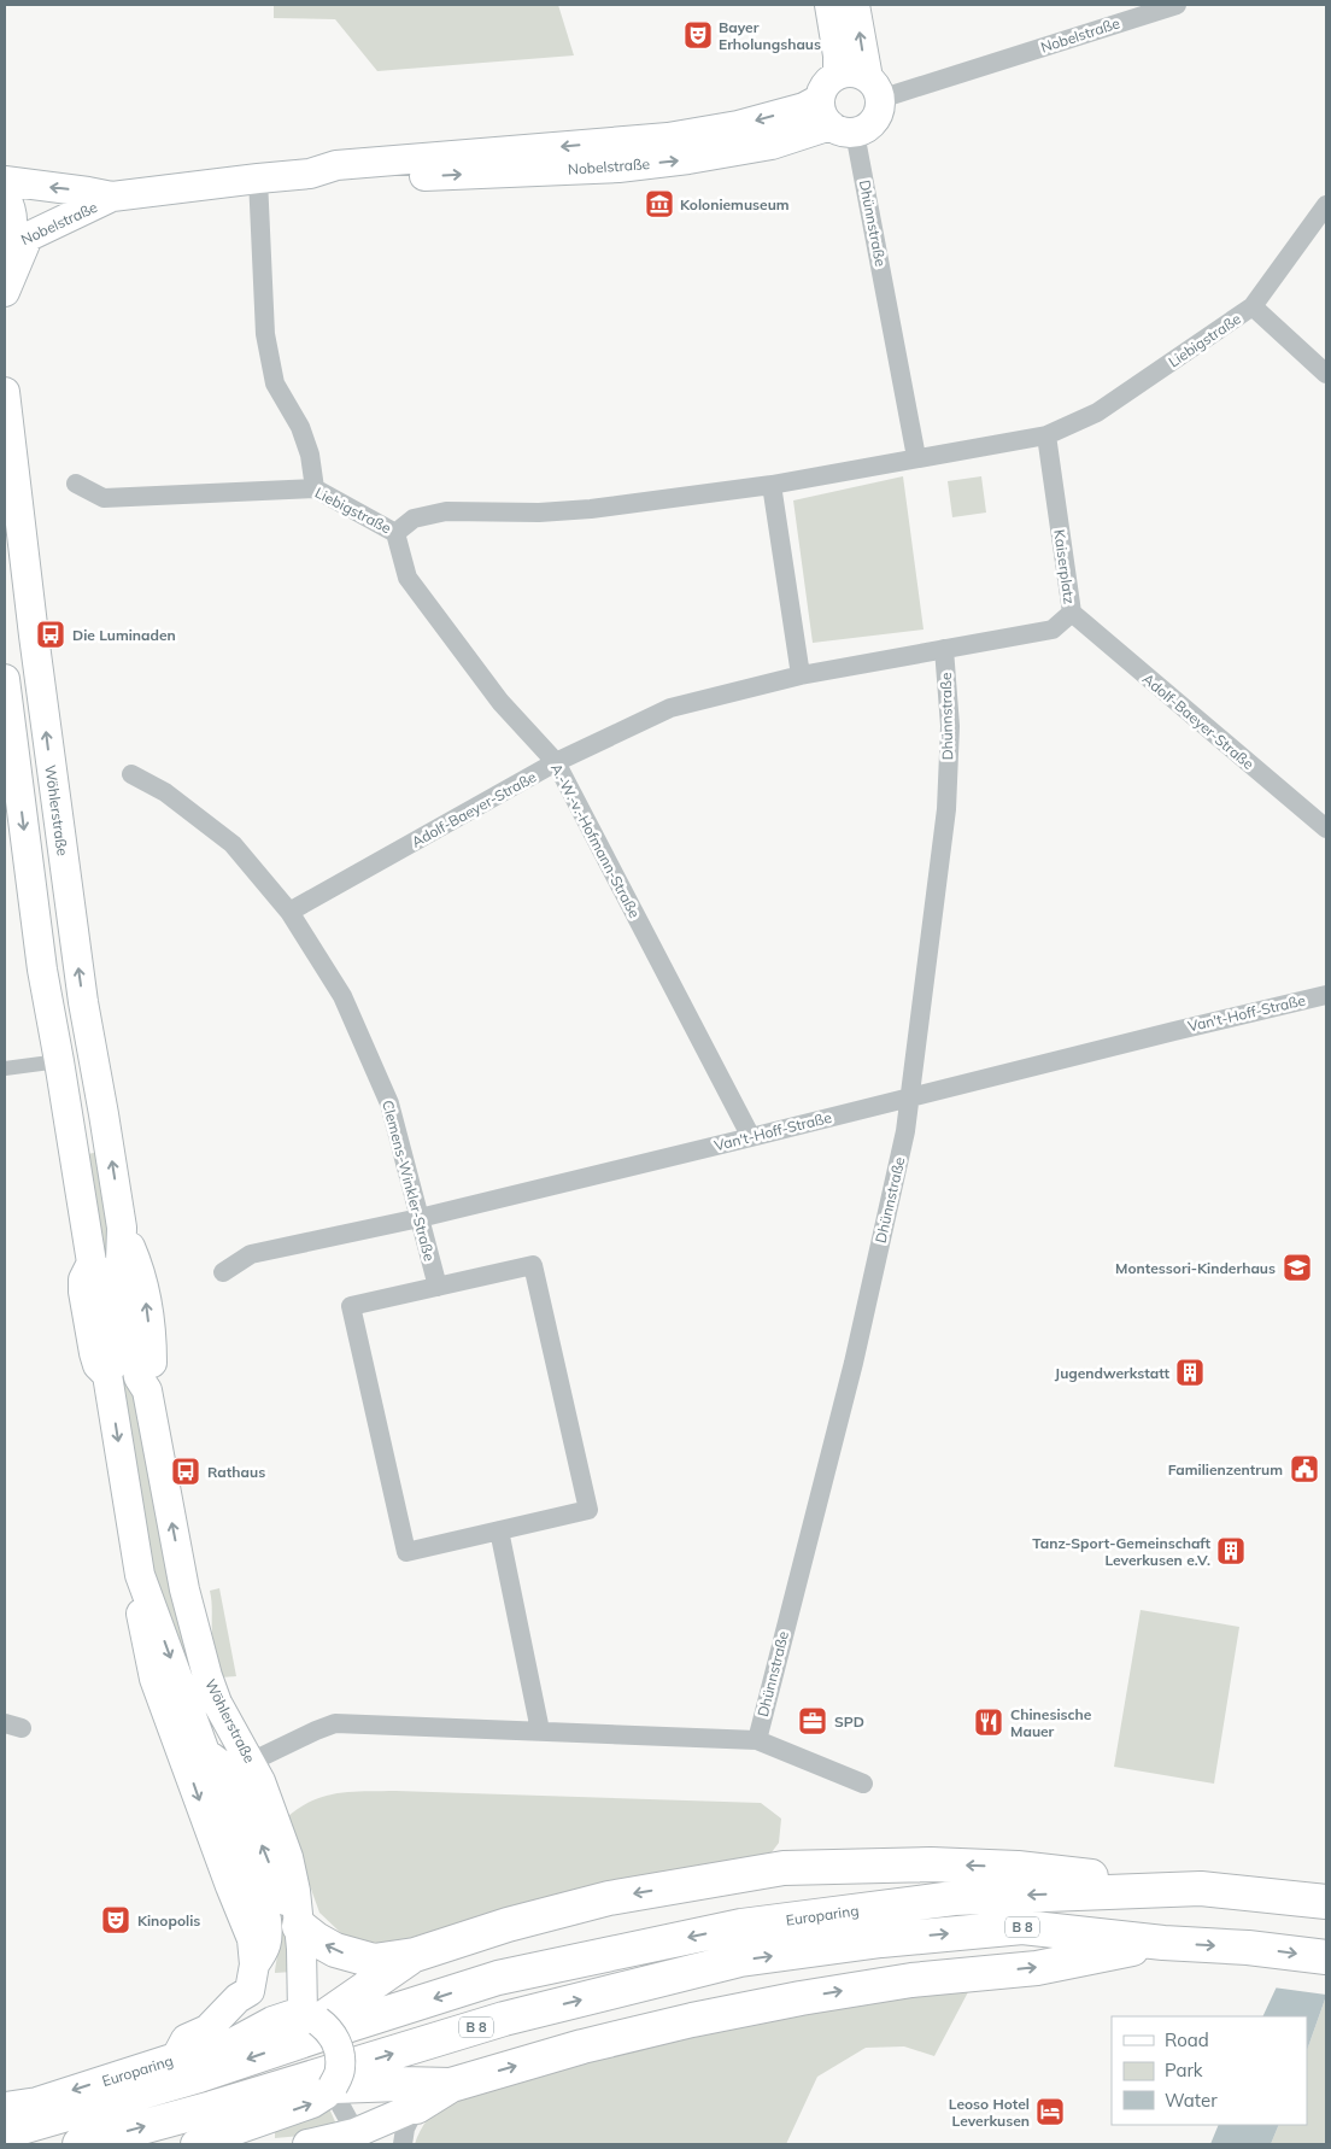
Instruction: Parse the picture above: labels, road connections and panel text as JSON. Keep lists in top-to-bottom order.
{
  "streets": {
    "highway": ["Europaring", "B 8"],
    "main road": ["Nobelstraße", "Wöhlerstraße"],
    "street": [
      "Dhünnstraße",
      "Liebigstraße",
      "Kaiserplatz",
      "Adolf-Baeyer-Straße",
      "A.-W.-v.-Hofmann-Straße",
      "Van't-Hoff-Straße",
      "Clemens-Winkler-Straße"
    ]
  },
  "crossings": [
    ["Nobelstraße", "Dhünnstraße"],
    ["Dhünnstraße", "Kaiserplatz"],
    ["Dhünnstraße", "Van't-Hoff-Straße"],
    ["Liebigstraße", "Kaiserplatz"],
    ["Liebigstraße", "A.-W.-v.-Hofmann-Straße"],
    ["Kaiserplatz", "Adolf-Baeyer-Straße"],
    ["Adolf-Baeyer-Straße", "A.-W.-v.-Hofmann-Straße"],
    ["Adolf-Baeyer-Straße", "Clemens-Winkler-Straße"],
    ["Wöhlerstraße", "Europaring"],
    ["A.-W.-v.-Hofmann-Straße", "Van't-Hoff-Straße"],
    ["Van't-Hoff-Straße", "Clemens-Winkler-Straße"]
  ],
  "places": {
    "theatre": ["Bayer Erholungshaus", "Kinopolis"],
    "museum": ["Koloniemuseum"],
    "bus stop": ["Die Luminaden", "Rathaus"],
    "school or university": ["Montessori-Kinderhaus"],
    "building": ["Jugendwerkstatt", "Tanz-Sport-Gemeinschaft Leverkusen e.V."],
    "public building": ["Familienzentrum"],
    "office": ["SPD"],
    "restaurant": ["Chinesische Mauer"],
    "hotel": ["Leoso Hotel Leverkusen"]
  },
  "legend": ["Road", "Park", "Water"]
}
